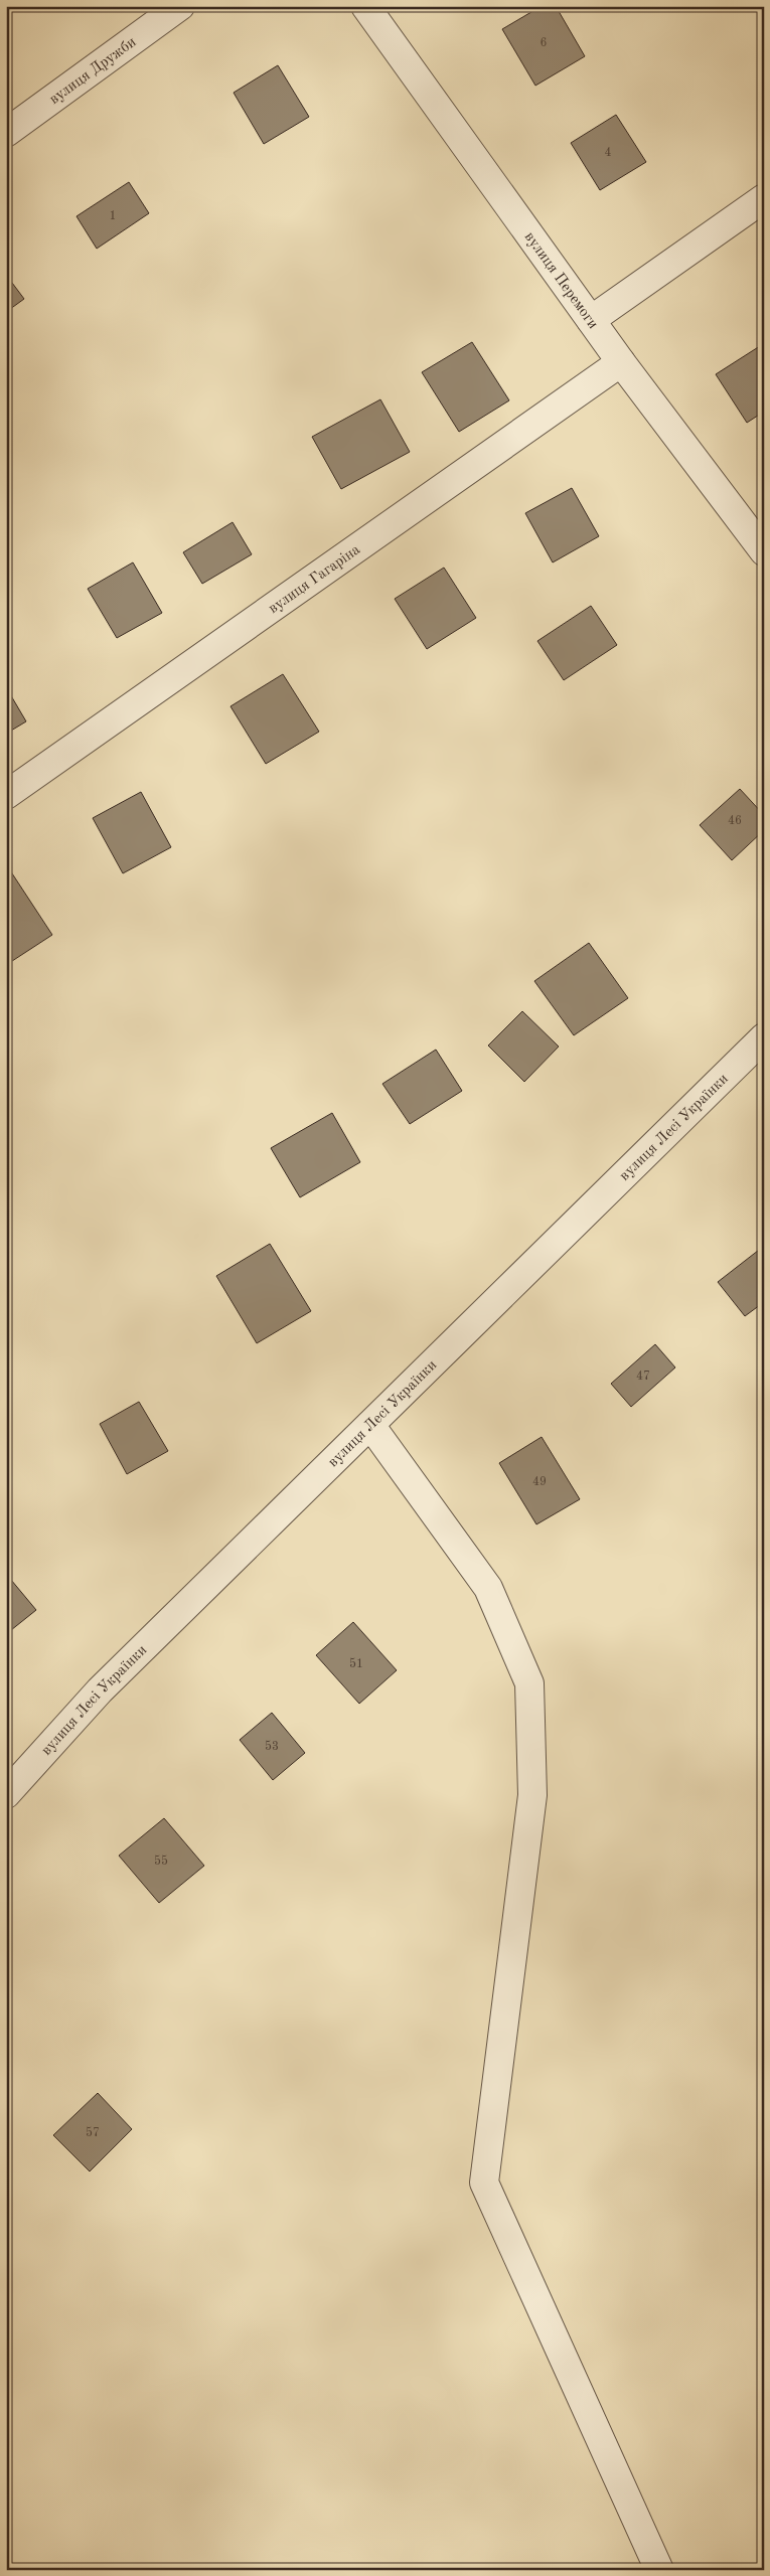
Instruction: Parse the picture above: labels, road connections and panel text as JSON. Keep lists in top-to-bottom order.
{
  "streets": {
    "street": [
      "вулиця Дружби",
      "вулиця Перемоги",
      "вулиця Гагаріна",
      "вулиця Лесі Українки"
    ]
  },
  "crossings": [
    ["вулиця Перемоги", "вулиця Гагаріна"]
  ],
  "house_numbers": [
    "6",
    "4",
    "1",
    "46",
    "47",
    "49",
    "51",
    "53",
    "55",
    "57"
  ]
}
